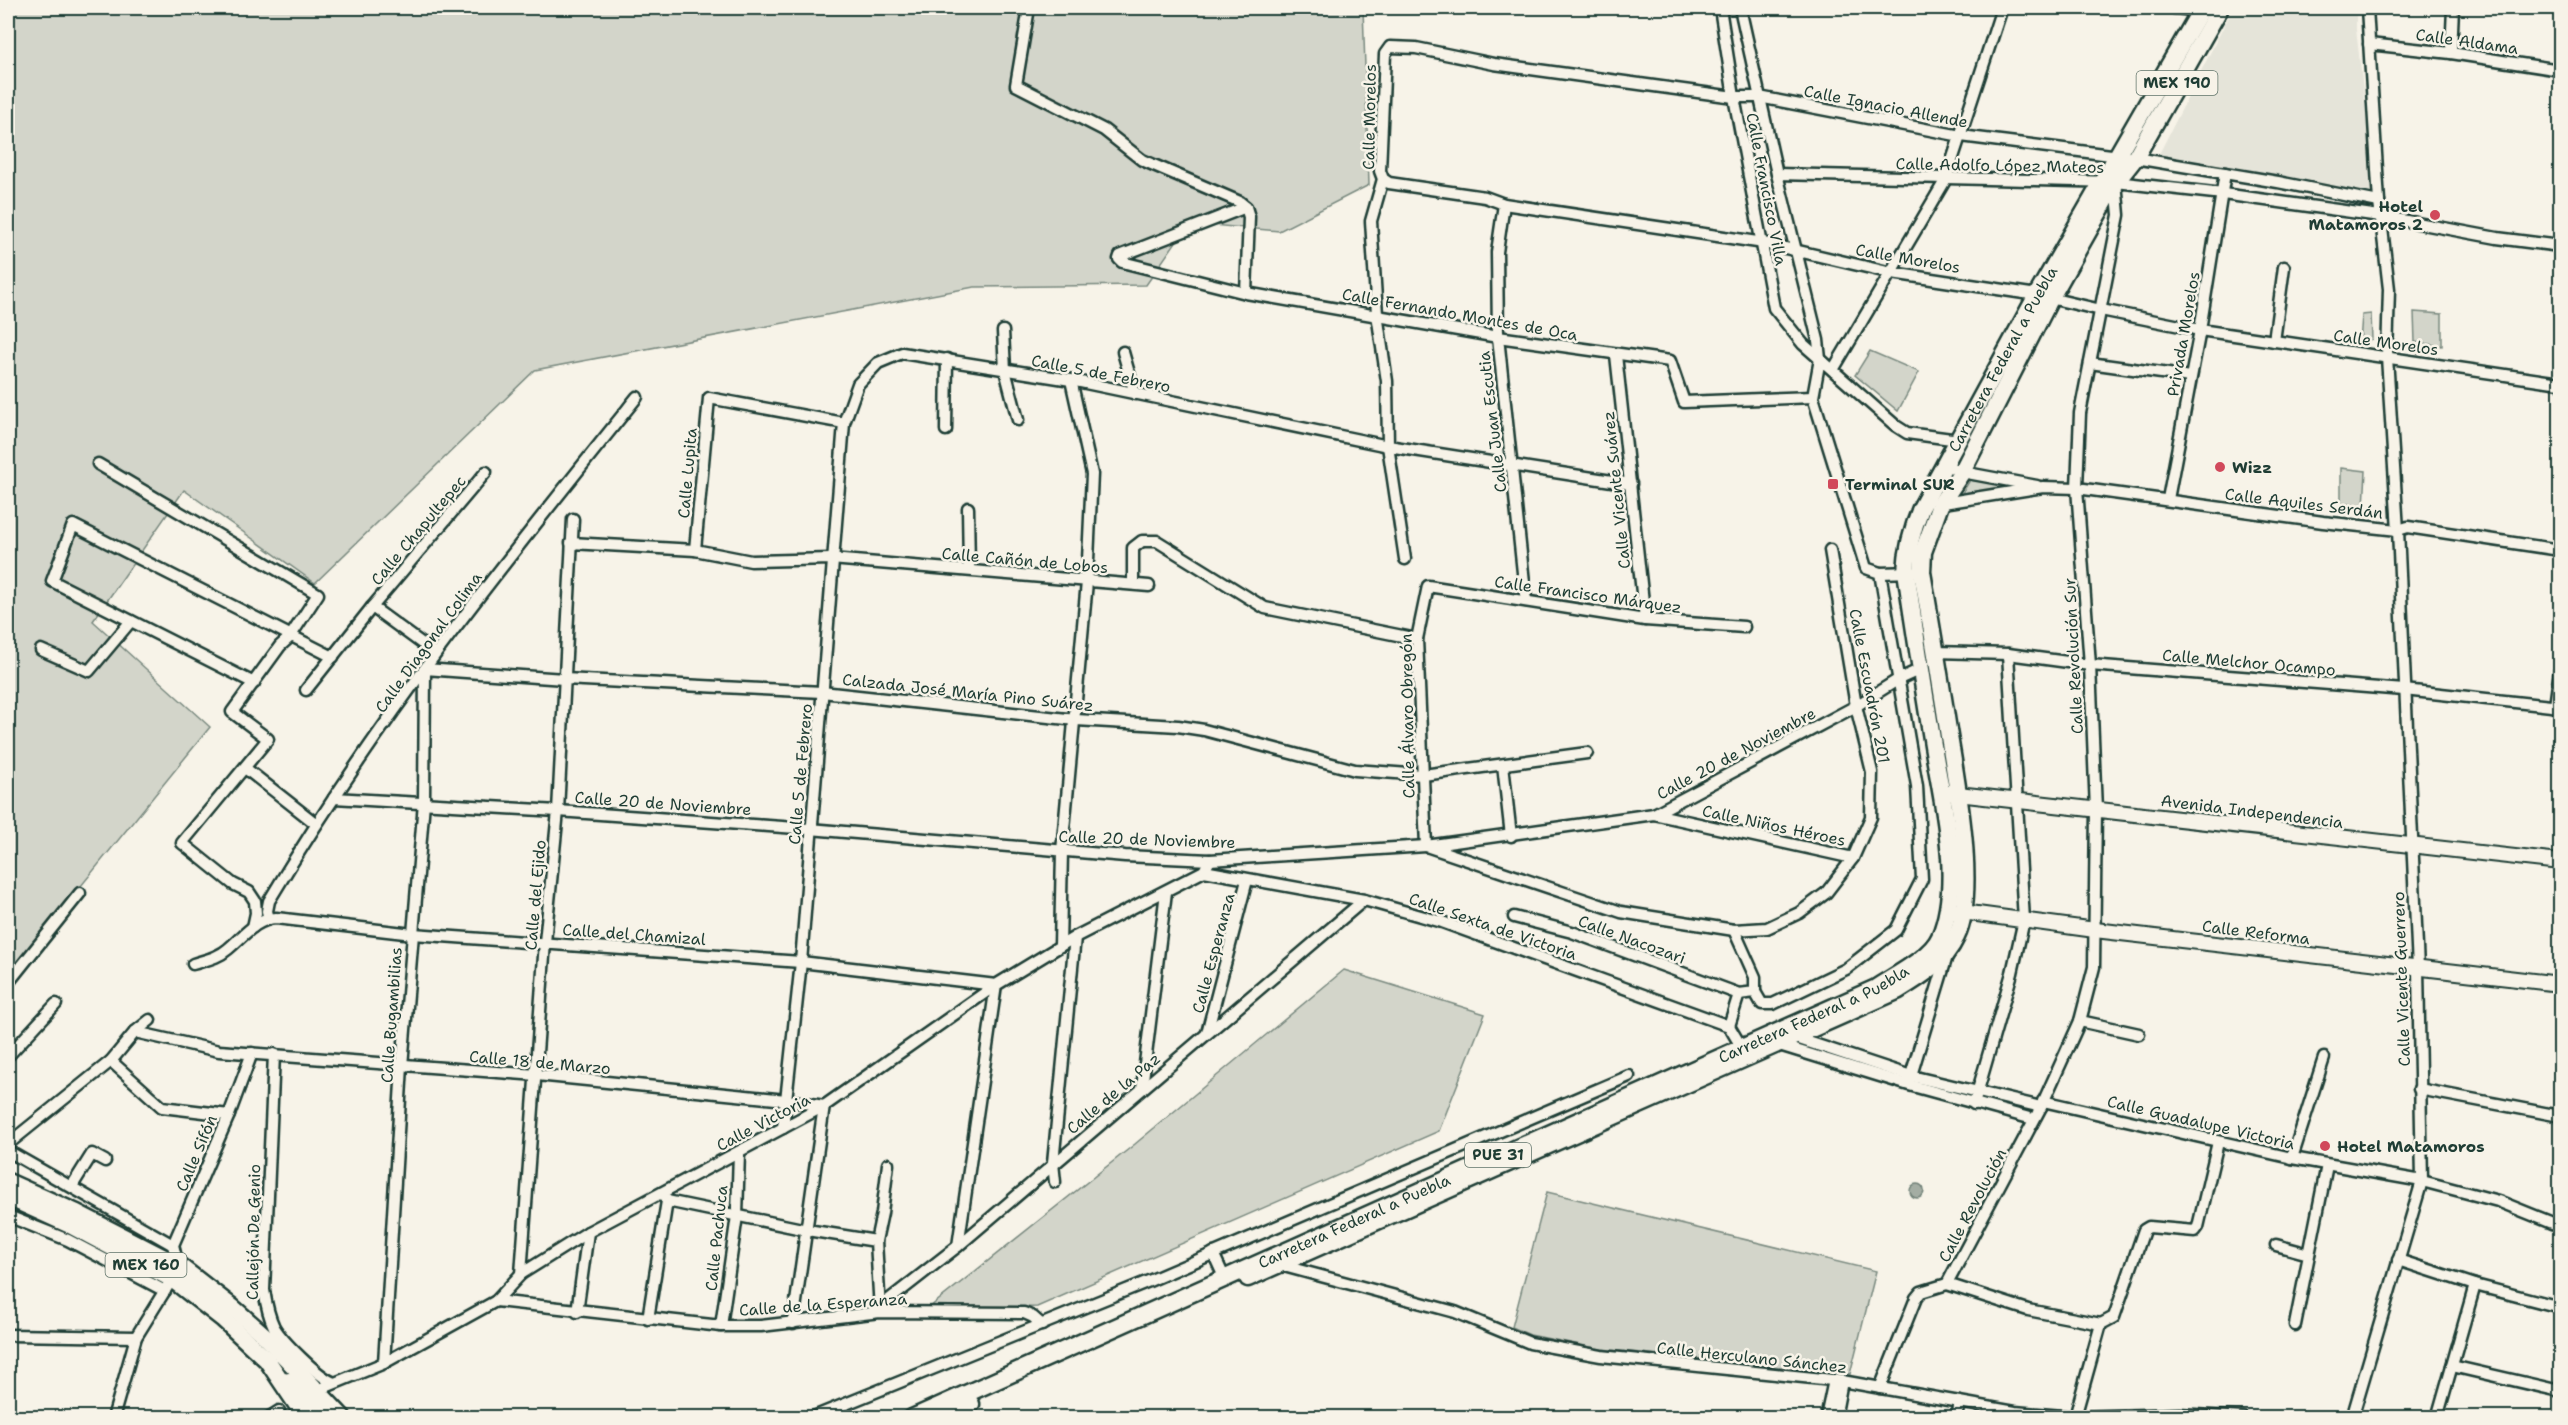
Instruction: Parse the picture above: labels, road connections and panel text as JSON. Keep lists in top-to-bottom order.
{
  "streets": {
    "main road": [
      "MEX 190",
      "Carretera Federal a Puebla",
      "PUE 31",
      "MEX 160"
    ],
    "street": [
      "Calle Aldama",
      "Calle Ignacio Allende",
      "Calle Morelos",
      "Calle Adolfo López Mateos",
      "Calle Francisco Villa",
      "Calle Fernando Montes de Oca",
      "Privada Morelos",
      "Calle 5 de Febrero",
      "Calle Juan Escutia",
      "Calle Lupita",
      "Calle Vicente Suárez",
      "Calle Aquiles Serdán",
      "Calle Chapultepec",
      "Calle Cañón de Lobos",
      "Calle Francisco Márquez",
      "Calle Diagonal Colima",
      "Calle Revolución Sur",
      "Calle Melchor Ocampo",
      "Calle Escuadrón 201",
      "Calzada José María Pino Suárez",
      "Calle Álvaro Obregón",
      "Calle 20 de Noviembre",
      "Avenida Independencia",
      "Calle Niños Héroes",
      "Calle del Ejido",
      "Calle Sexta de Victoria",
      "Calle Reforma",
      "Calle del Chamizal",
      "Calle Nacozari",
      "Calle Esperanza",
      "Calle Vicente Guerrero",
      "Calle Bugambilias",
      "Calle 18 de Marzo",
      "Calle de la Paz",
      "Calle Victoria",
      "Calle Guadalupe Victoria",
      "Calle Sifón",
      "Calle Revolución",
      "Callejón De Genio",
      "Calle Pachuca",
      "Calle de la Esperanza",
      "Calle Herculano Sánchez"
    ]
  },
  "crossings": [
    ["Calle Aldama", "Calle Vicente Guerrero"],
    ["MEX 190", "Calle Ignacio Allende"],
    ["MEX 190", "Carretera Federal a Puebla"],
    ["Calle Ignacio Allende", "Calle Morelos"],
    ["Calle Ignacio Allende", "Calle Francisco Villa"],
    ["Calle Ignacio Allende", "Privada Morelos"],
    ["Calle Ignacio Allende", "Carretera Federal a Puebla"],
    ["Calle Ignacio Allende", "Calle Vicente Guerrero"],
    ["Calle Morelos", "Calle Francisco Villa"],
    ["Calle Morelos", "Privada Morelos"],
    ["Calle Morelos", "Carretera Federal a Puebla"],
    ["Calle Morelos", "Calle Juan Escutia"],
    ["Calle Morelos", "Calle Revolución Sur"],
    ["Calle Morelos", "Calle Vicente Guerrero"],
    ["Calle Adolfo López Mateos", "Calle Francisco Villa"],
    ["Calle Adolfo López Mateos", "Privada Morelos"],
    ["Calle Adolfo López Mateos", "Carretera Federal a Puebla"],
    ["Calle Adolfo López Mateos", "Calle Revolución Sur"],
    ["Calle Adolfo López Mateos", "Calle Vicente Guerrero"],
    ["Calle Francisco Villa", "Carretera Federal a Puebla"],
    ["Calle Fernando Montes de Oca", "Calle Juan Escutia"],
    ["Calle Fernando Montes de Oca", "Calle Vicente Suárez"],
    ["Privada Morelos", "Calle Aquiles Serdán"],
    ["Carretera Federal a Puebla", "Calle Aquiles Serdán"],
    ["Carretera Federal a Puebla", "Calle Revolución Sur"],
    ["Carretera Federal a Puebla", "Calle Melchor Ocampo"],
    ["Carretera Federal a Puebla", "Calle 20 de Noviembre"],
    ["Carretera Federal a Puebla", "Avenida Independencia"],
    ["Carretera Federal a Puebla", "Calle Reforma"],
    ["Carretera Federal a Puebla", "Calle Guadalupe Victoria"],
    ["Carretera Federal a Puebla", "Calle Herculano Sánchez"],
    ["Calle 5 de Febrero", "Calle Lupita"],
    ["Calle 5 de Febrero", "Calle Cañón de Lobos"],
    ["Calle 5 de Febrero", "Calzada José María Pino Suárez"],
    ["Calle 5 de Febrero", "Calle 20 de Noviembre"],
    ["Calle 5 de Febrero", "Calle del Chamizal"],
    ["Calle 5 de Febrero", "Calle 18 de Marzo"],
    ["Calle 5 de Febrero", "Calle Victoria"],
    ["Calle Juan Escutia", "Calle Francisco Márquez"],
    ["Calle Lupita", "Calle Cañón de Lobos"],
    ["Calle Vicente Suárez", "Calle Francisco Márquez"],
    ["Calle Aquiles Serdán", "Calle Revolución Sur"],
    ["Calle Aquiles Serdán", "Calle Vicente Guerrero"],
    ["Calle Chapultepec", "Calle Diagonal Colima"],
    ["Calle Cañón de Lobos", "Calle Álvaro Obregón"],
    ["Calle Cañón de Lobos", "Calle del Ejido"],
    ["Calle Francisco Márquez", "Calle Álvaro Obregón"],
    ["Calle Diagonal Colima", "Calzada José María Pino Suárez"],
    ["Calle Diagonal Colima", "Calle 20 de Noviembre"],
    ["Calle Diagonal Colima", "Calle del Chamizal"],
    ["Calle Diagonal Colima", "Calle Bugambilias"],
    ["Calle Revolución Sur", "Calle Melchor Ocampo"],
    ["Calle Revolución Sur", "Avenida Independencia"],
    ["Calle Revolución Sur", "Calle Reforma"],
    ["Calle Revolución Sur", "Calle Guadalupe Victoria"],
    ["Calle Revolución Sur", "Calle Revolución"],
    ["Calle Melchor Ocampo", "Calle Vicente Guerrero"],
    ["Calle Escuadrón 201", "Calle Álvaro Obregón"],
    ["Calle Escuadrón 201", "Calle 20 de Noviembre"],
    ["Calle Escuadrón 201", "Calle Niños Héroes"],
    ["Calzada José María Pino Suárez", "Calle Álvaro Obregón"],
    ["Calzada José María Pino Suárez", "Calle del Ejido"],
    ["Calzada José María Pino Suárez", "Calle Bugambilias"],
    ["Calle Álvaro Obregón", "Calle 20 de Noviembre"],
    ["Calle 20 de Noviembre", "Calle Niños Héroes"],
    ["Calle 20 de Noviembre", "Calle del Ejido"],
    ["Calle 20 de Noviembre", "Calle Bugambilias"],
    ["Avenida Independencia", "Calle Vicente Guerrero"],
    ["Calle del Ejido", "Calle del Chamizal"],
    ["Calle del Ejido", "Calle 18 de Marzo"],
    ["Calle del Ejido", "Calle Victoria"],
    ["Calle Sexta de Victoria", "Calle Esperanza"],
    ["Calle Sexta de Victoria", "Calle de la Paz"],
    ["Calle Sexta de Victoria", "Calle Victoria"],
    ["Calle Reforma", "Calle Vicente Guerrero"],
    ["Calle del Chamizal", "Calle Bugambilias"],
    ["Calle del Chamizal", "Calle Victoria"],
    ["Calle Esperanza", "Calle de la Paz"],
    ["Calle Vicente Guerrero", "Calle Guadalupe Victoria"],
    ["Calle Bugambilias", "Calle 18 de Marzo"],
    ["Calle Bugambilias", "Calle Victoria"],
    ["Calle 18 de Marzo", "Calle Victoria"],
    ["Calle 18 de Marzo", "Calle Sifón"],
    ["Calle 18 de Marzo", "Callejón De Genio"],
    ["Calle de la Paz", "Calle de la Esperanza"],
    ["Calle Victoria", "Callejón De Genio"],
    ["Calle Victoria", "Calle Pachuca"],
    ["Calle Victoria", "MEX 160"],
    ["Calle Victoria", "Calle de la Esperanza"],
    ["Calle Guadalupe Victoria", "Calle Revolución"],
    ["Calle Revolución", "Calle Herculano Sánchez"],
    ["Callejón De Genio", "MEX 160"],
    ["Calle Pachuca", "Calle de la Esperanza"]
  ],
  "places": {
    "other": ["Hotel Matamoros 2", "Wizz", "Hotel Matamoros"],
    "transit": ["Terminal SUR"]
  }
}
